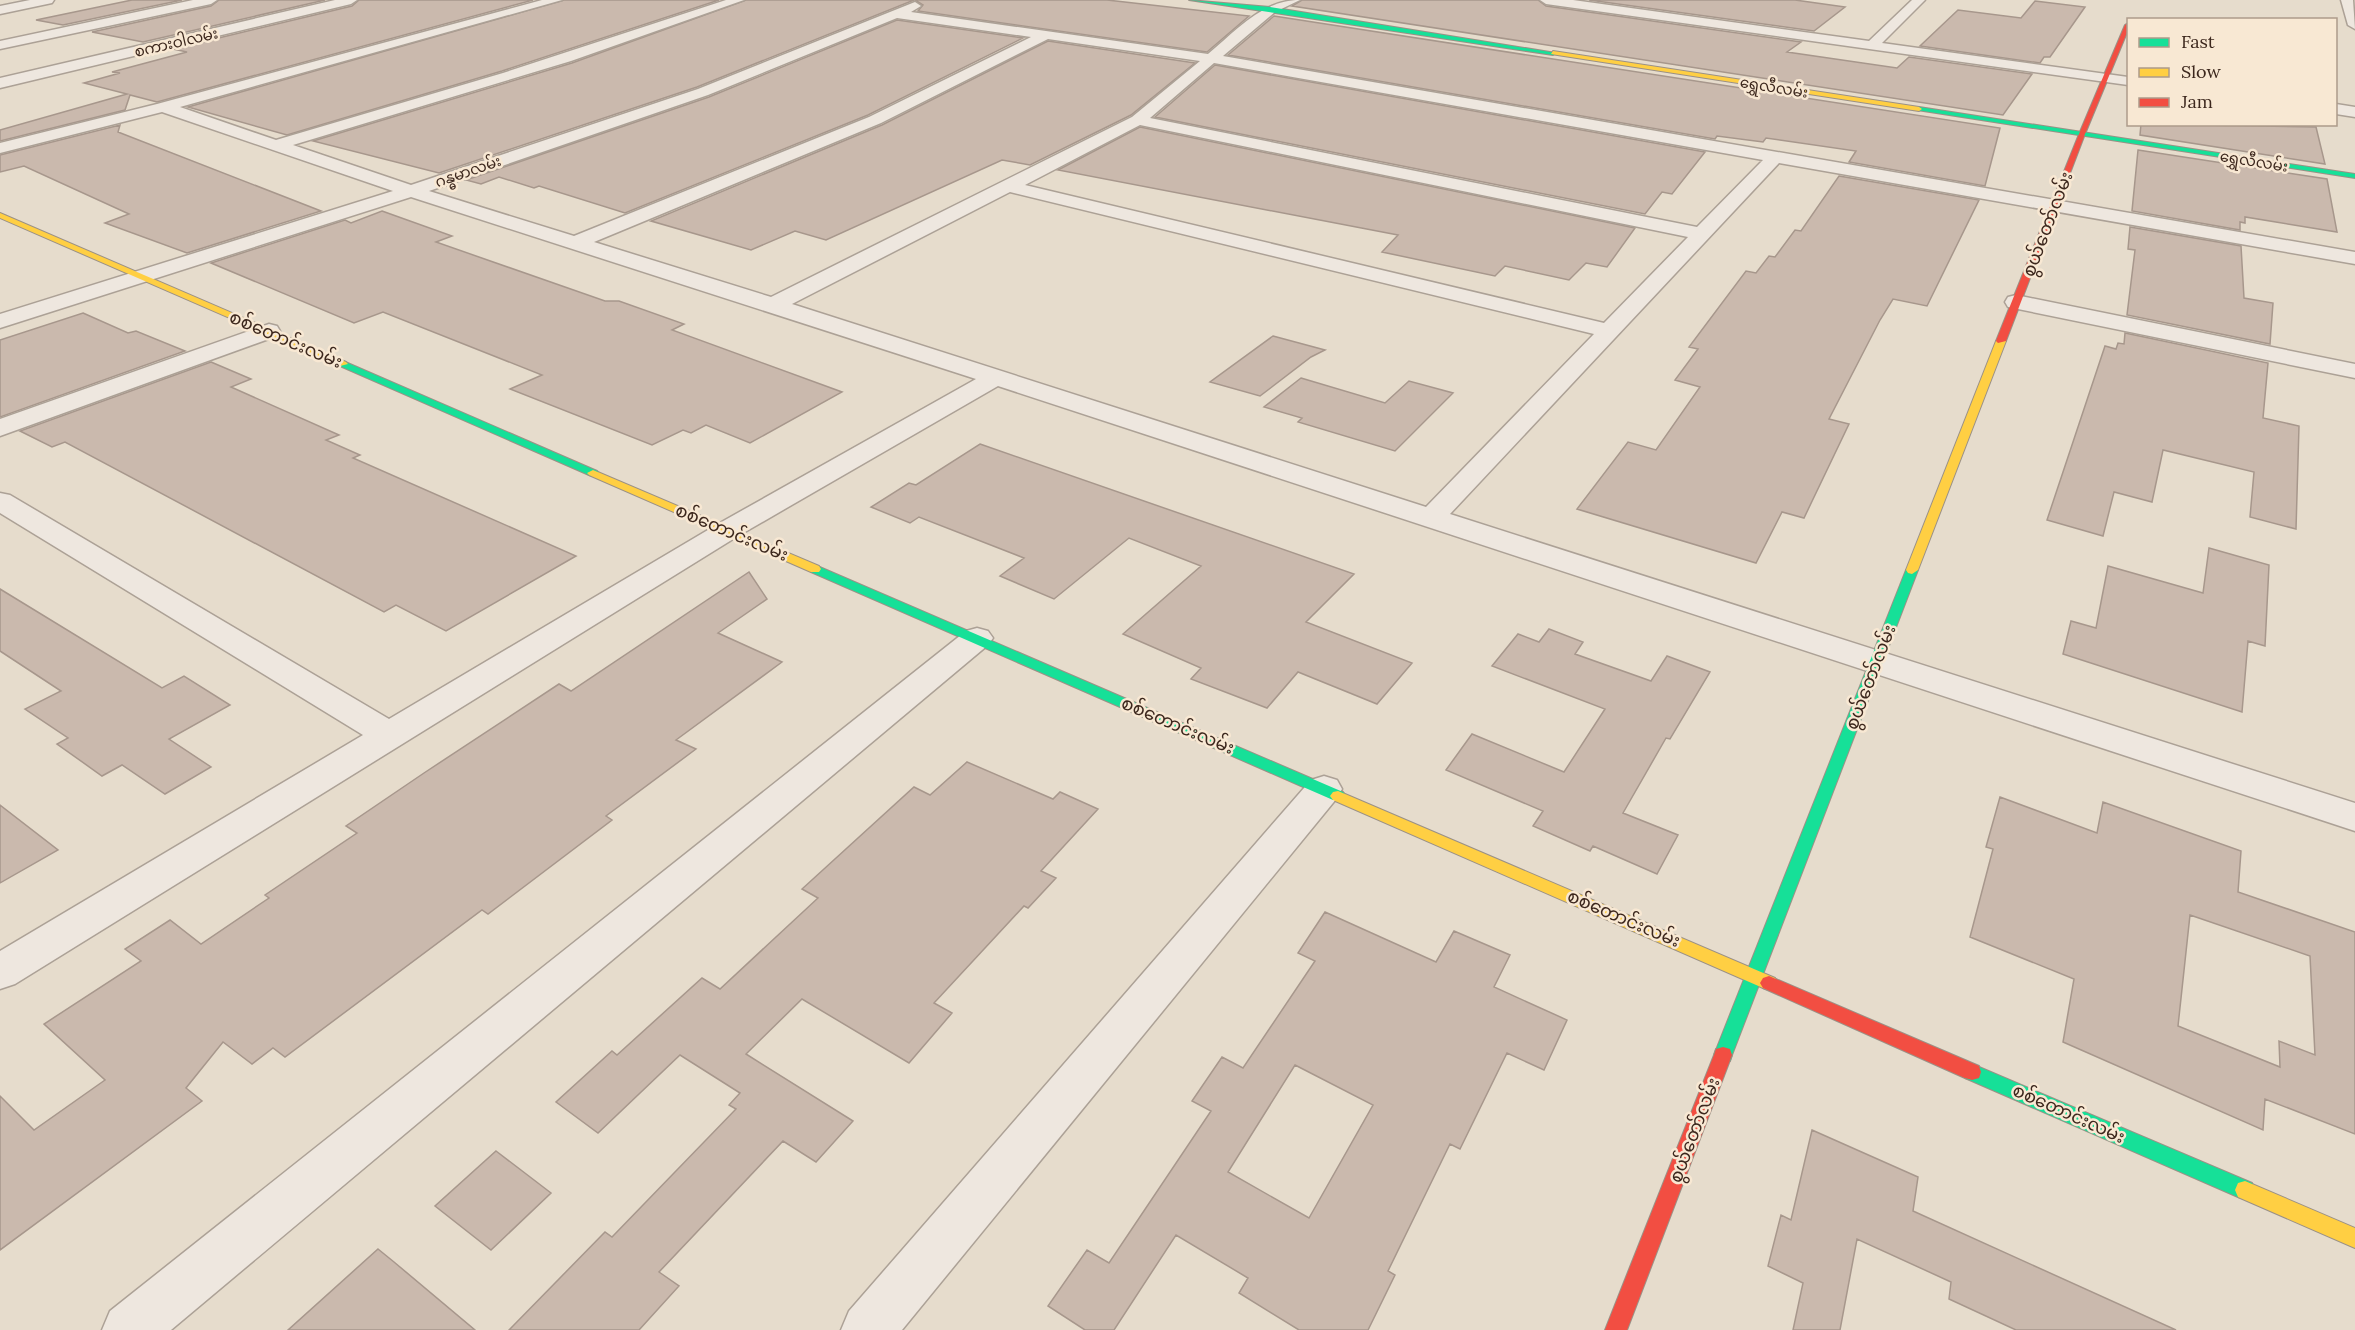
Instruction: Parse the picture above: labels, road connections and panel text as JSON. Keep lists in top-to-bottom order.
{
  "streets": {
    "street": [
      "စကားဝါလမ်း",
      "ရွှေလီလမ်း",
      "ဂန္ဓမာလမ်း",
      "စွယ်တော်လမ်း",
      "စစ်တောင်းလမ်း"
    ]
  },
  "crossings": [
    ["ရွှေလီလမ်း", "စွယ်တော်လမ်း"],
    ["ဂန္ဓမာလမ်း", "စစ်တောင်းလမ်း"],
    ["စွယ်တော်လမ်း", "စစ်တောင်းလမ်း"]
  ],
  "legend": ["Fast", "Slow", "Jam"]
}
